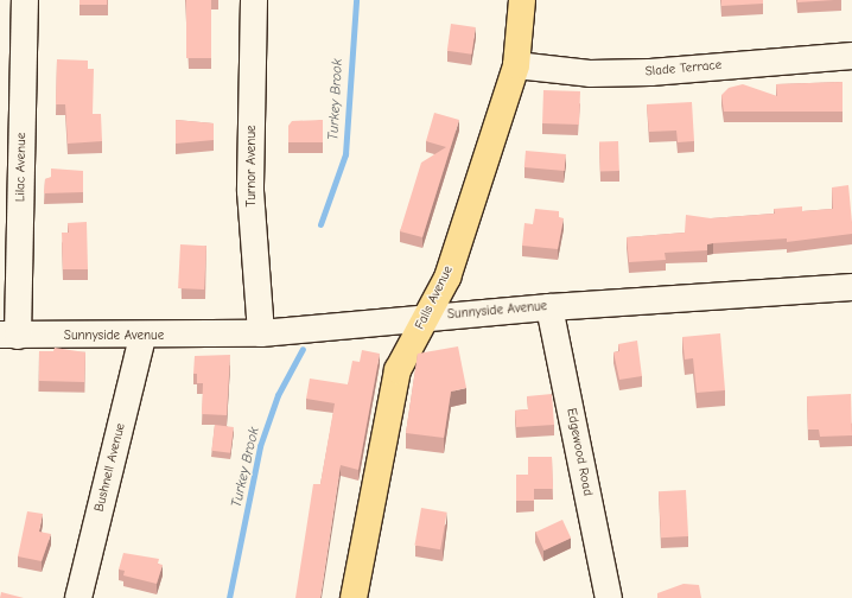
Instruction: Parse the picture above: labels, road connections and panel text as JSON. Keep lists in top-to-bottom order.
{
  "streets": {
    "main road": ["Falls Avenue"],
    "street": [
      "Slade Terrace",
      "Turnor Avenue",
      "Lilac Avenue",
      "Sunnyside Avenue",
      "Edgewood Road",
      "Bushnell Avenue"
    ]
  },
  "crossings": [
    ["Slade Terrace", "Falls Avenue"],
    ["Turnor Avenue", "Sunnyside Avenue"],
    ["Lilac Avenue", "Sunnyside Avenue"],
    ["Falls Avenue", "Sunnyside Avenue"],
    ["Sunnyside Avenue", "Edgewood Road"],
    ["Sunnyside Avenue", "Bushnell Avenue"]
  ],
  "water": ["Turkey Brook"]
}
